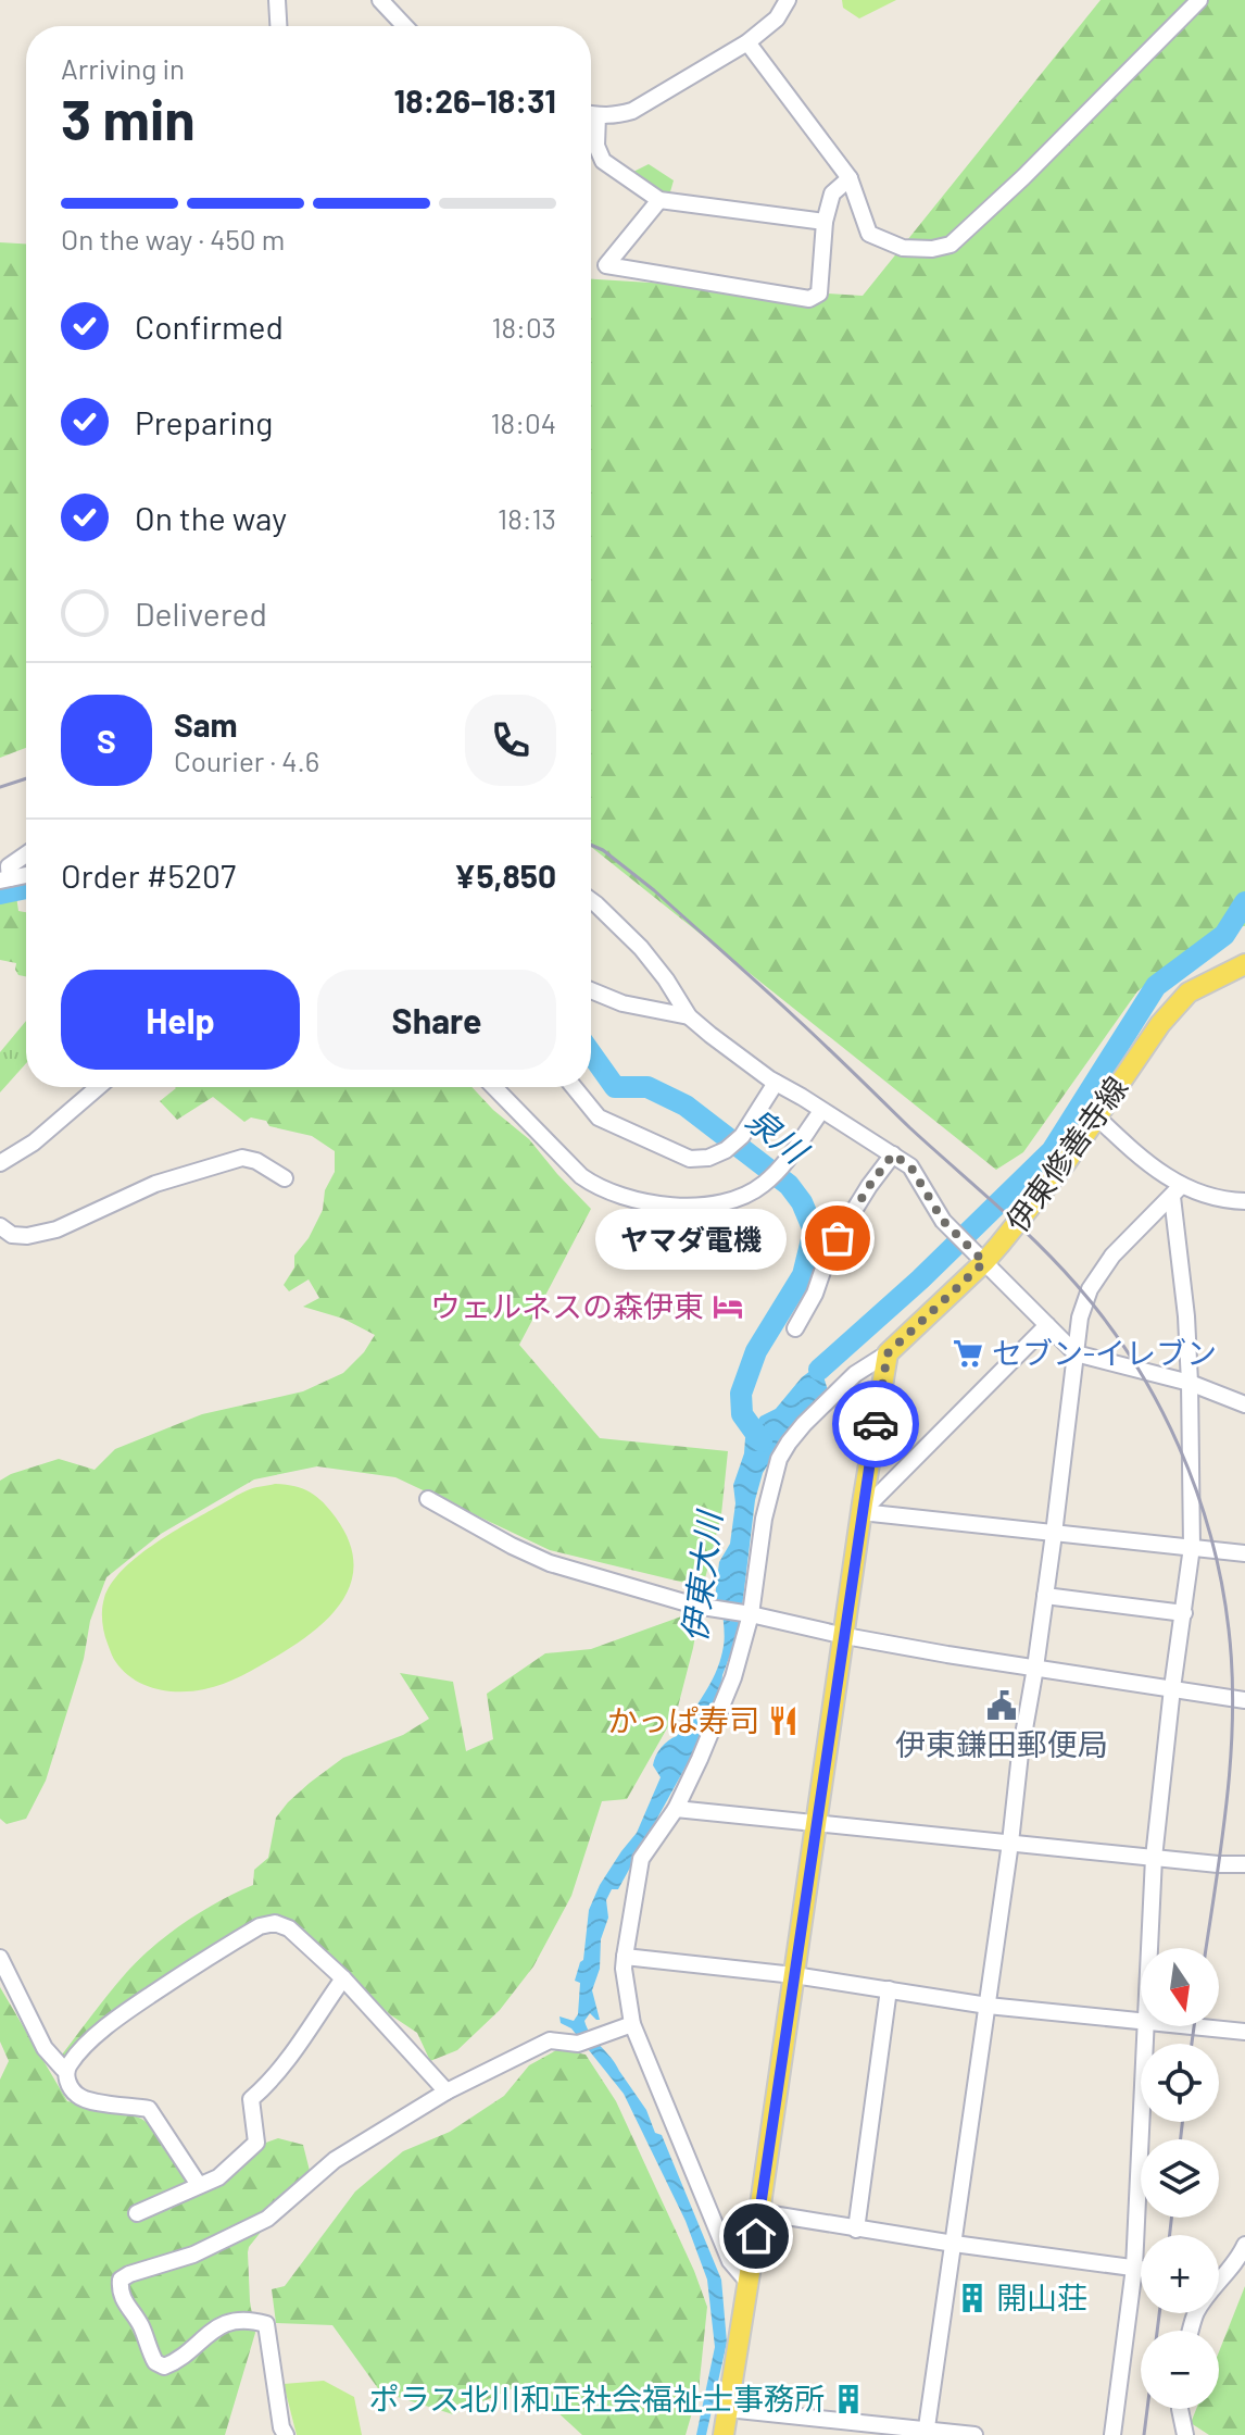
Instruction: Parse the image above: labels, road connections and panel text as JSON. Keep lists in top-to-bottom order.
{
  "streets": {
    "main road": ["伊東修善寺線"]
  },
  "water": ["泉川", "伊東大川"],
  "places": {
    "other": ["ヤマダ電機"],
    "hotel": ["ウェルネスの森伊東"],
    "supermarket": ["セブン-イレブン"],
    "public building": ["伊東鎌田郵便局"],
    "restaurant": ["かっぱ寿司"],
    "building": ["開山荘", "ポラス北川和正社会福祉士事務所"]
  },
  "north": "bottom",
  "page": {
    "heading": ["3 min", "Arriving in", "18:26–18:31"],
    "panel": [
      "Sam",
      "Courier · 4.6",
      "Order #5207",
      "¥5,850"
    ],
    "bar": "On the way · 450 m",
    "list": [
      ["Confirmed", "18:03"],
      ["Preparing", "18:04"],
      ["On the way", "18:13"],
      "Delivered"
    ],
    "round": "S",
    "buttons": ["Help", "Share"],
    "bubble": "ヤマダ電機",
    "map_buttons": ["+", "−"]
  }
}
